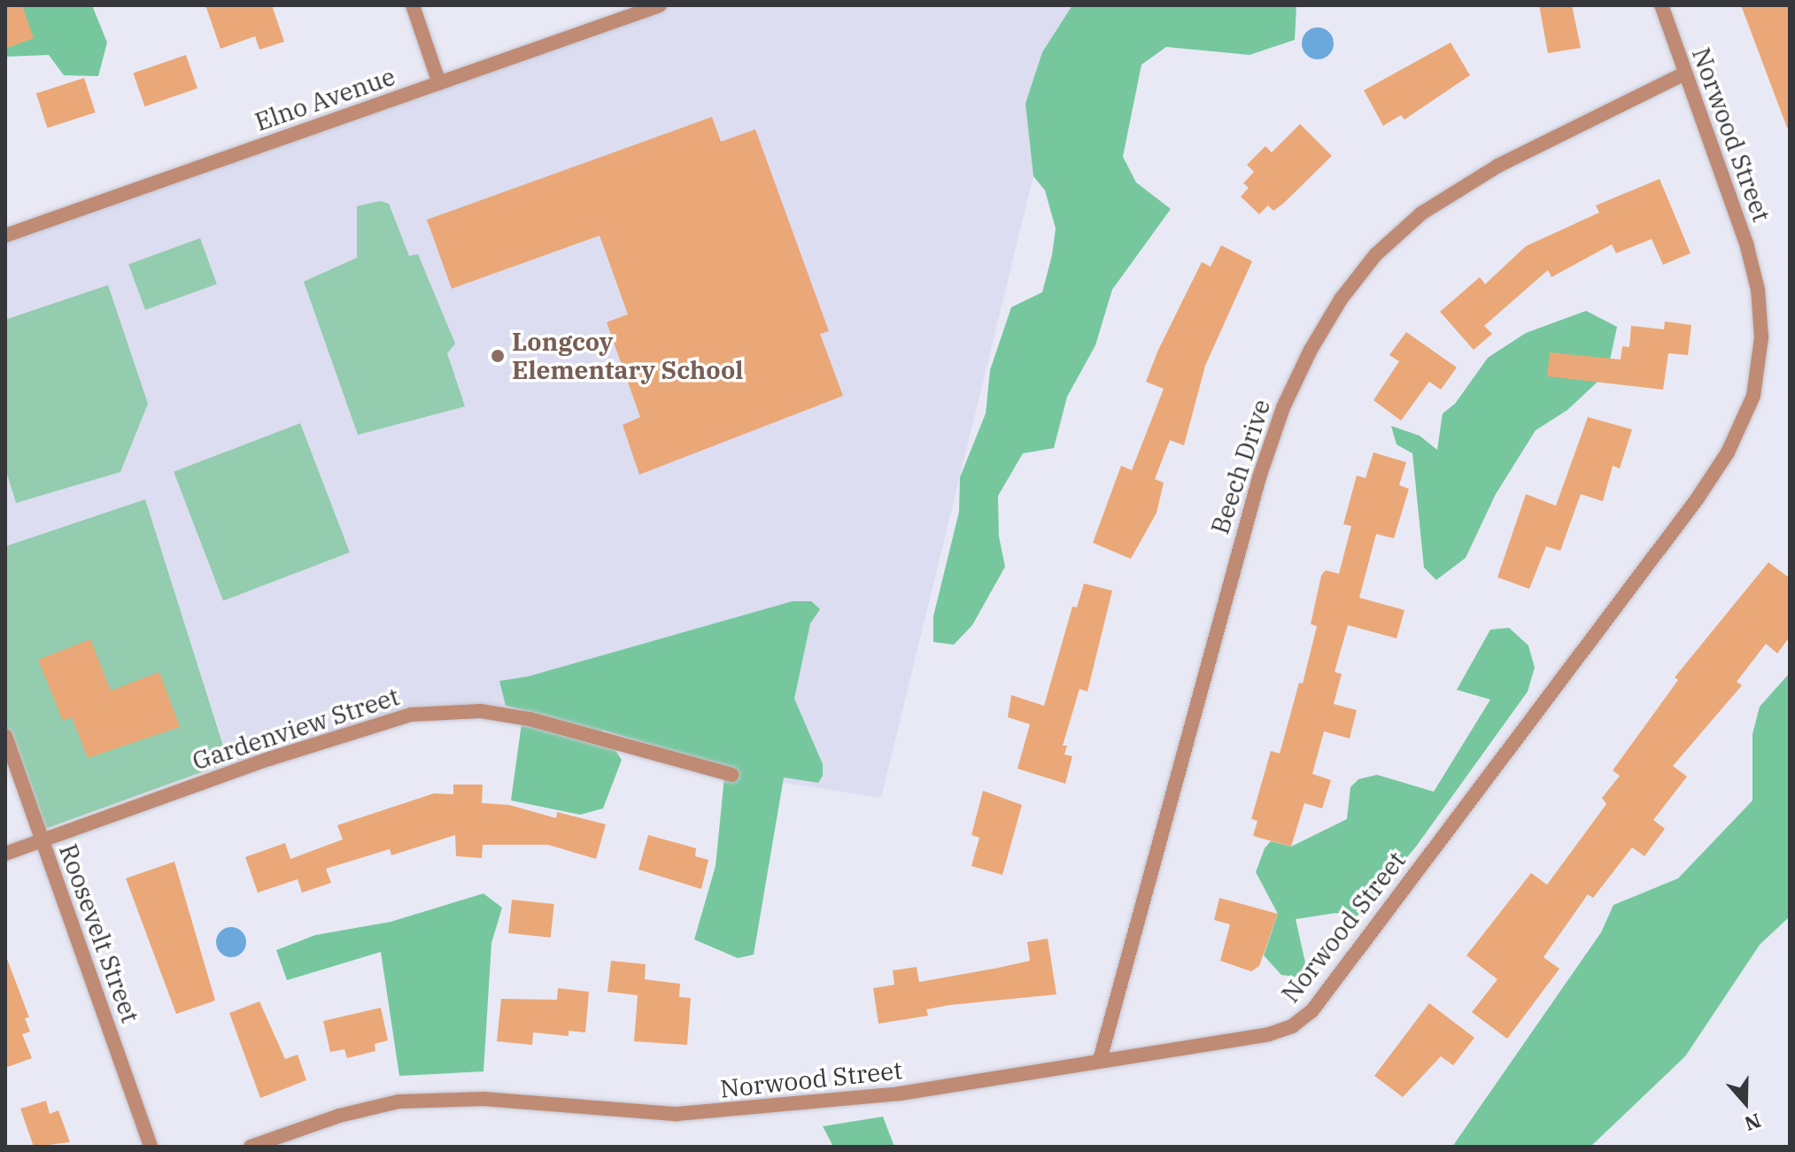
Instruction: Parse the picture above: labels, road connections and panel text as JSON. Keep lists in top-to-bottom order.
{
  "streets": {
    "street": [
      "Elno Avenue",
      "Norwood Street",
      "Beech Drive",
      "Gardenview Street",
      "Roosevelt Street"
    ]
  },
  "crossings": [
    ["Norwood Street", "Beech Drive"],
    ["Gardenview Street", "Roosevelt Street"]
  ],
  "places": ["Longcoy Elementary School"],
  "north": "bottom"
}
